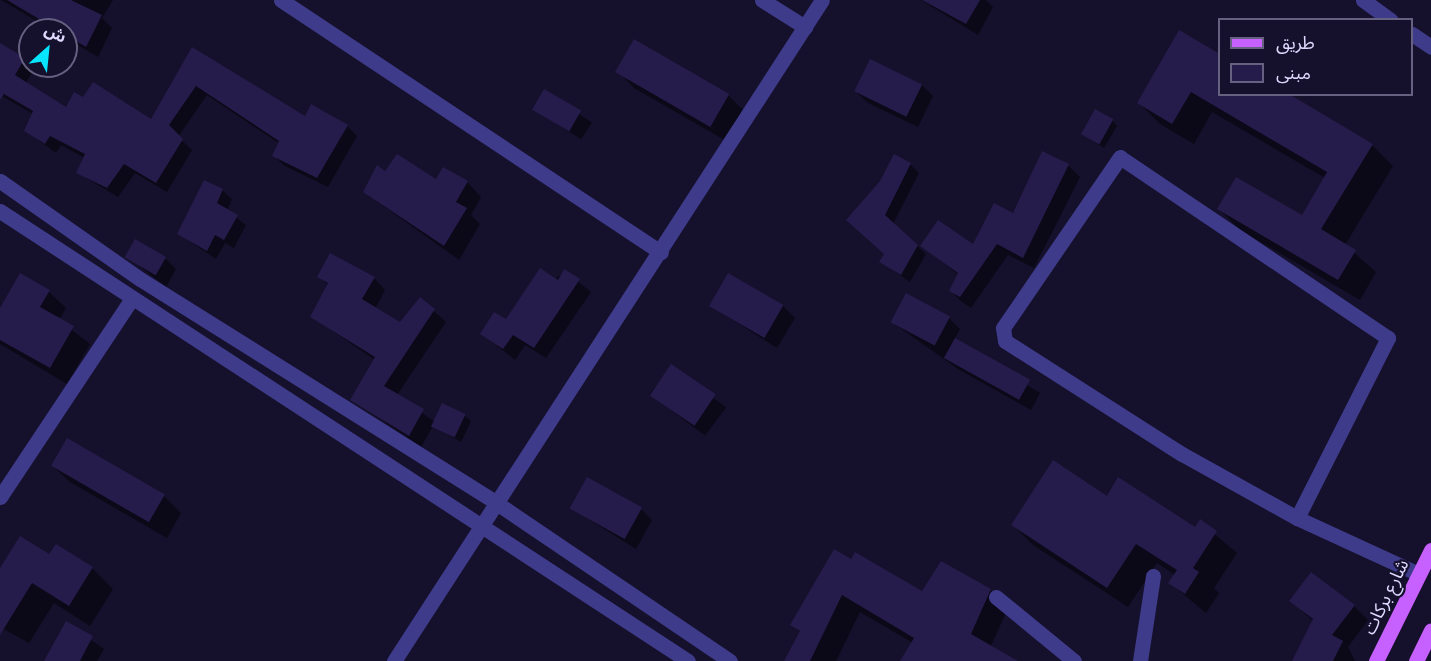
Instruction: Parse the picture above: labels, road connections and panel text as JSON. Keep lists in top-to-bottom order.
{
  "streets": {
    "main road": ["شارع بركات"]
  },
  "legend": ["طريق", "مبنى"],
  "north": "top right"
}
